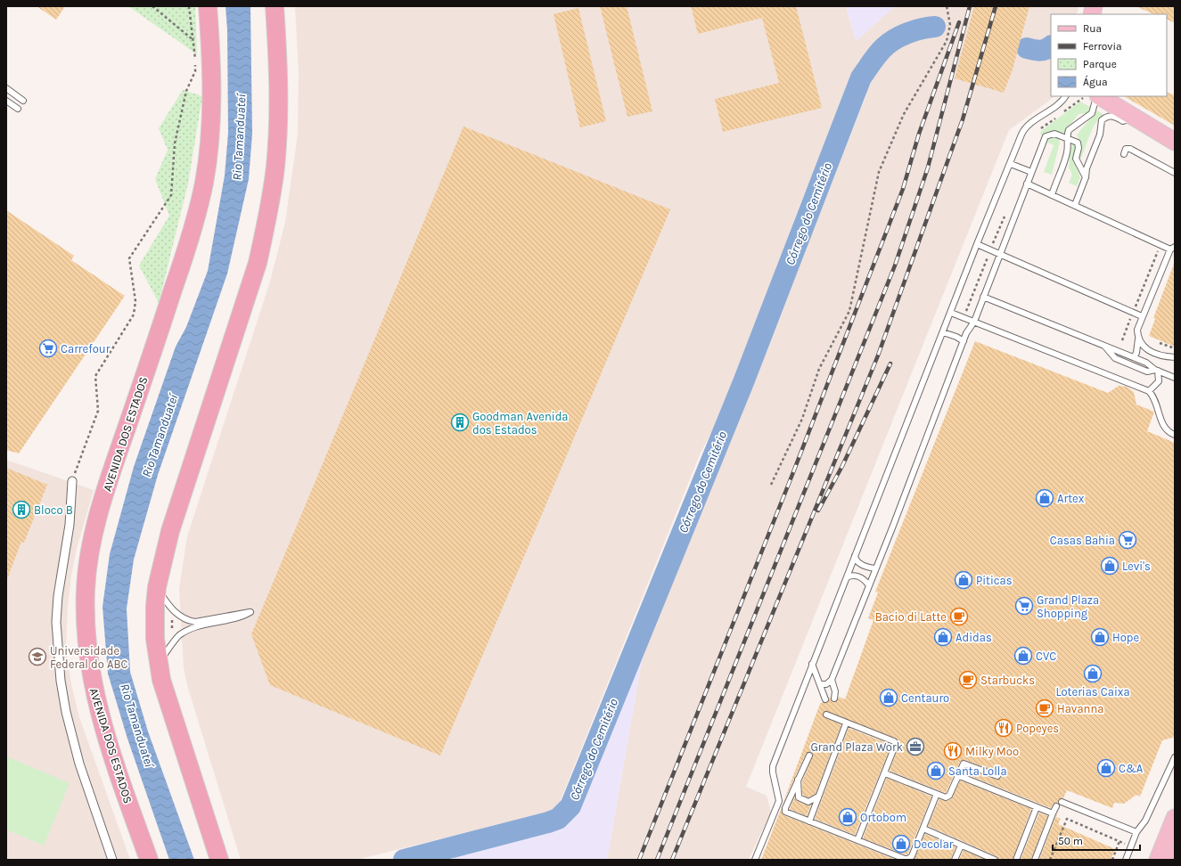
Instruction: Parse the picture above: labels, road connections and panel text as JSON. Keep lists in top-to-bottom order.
{
  "streets": {
    "highway": ["AVENIDA DOS ESTADOS"]
  },
  "water": ["Rio Tamanduateí", "Córrego do Cemitério"],
  "places": {
    "supermarket": ["Carrefour", "Casas Bahia", "Grand Plaza Shopping"],
    "building": ["Goodman Avenida dos Estados", "Bloco B"],
    "shop": [
      "Artex",
      "Levi's",
      "Piticas",
      "Adidas",
      "Hope",
      "CVC",
      "Loterias Caixa",
      "Centauro",
      "C&A",
      "Santa Lolla",
      "Ortobom",
      "Decolar"
    ],
    "cafe": ["Bacio di Latte", "Starbucks", "Havanna"],
    "school or university": ["Universidade Federal do ABC"],
    "restaurant": ["Popeyes", "Milky Moo"],
    "office": ["Grand Plaza Work"]
  },
  "legend": [
    "Rua",
    "Ferrovia",
    "Parque",
    "Água"
  ],
  "scale_bar": "50 m"
}
